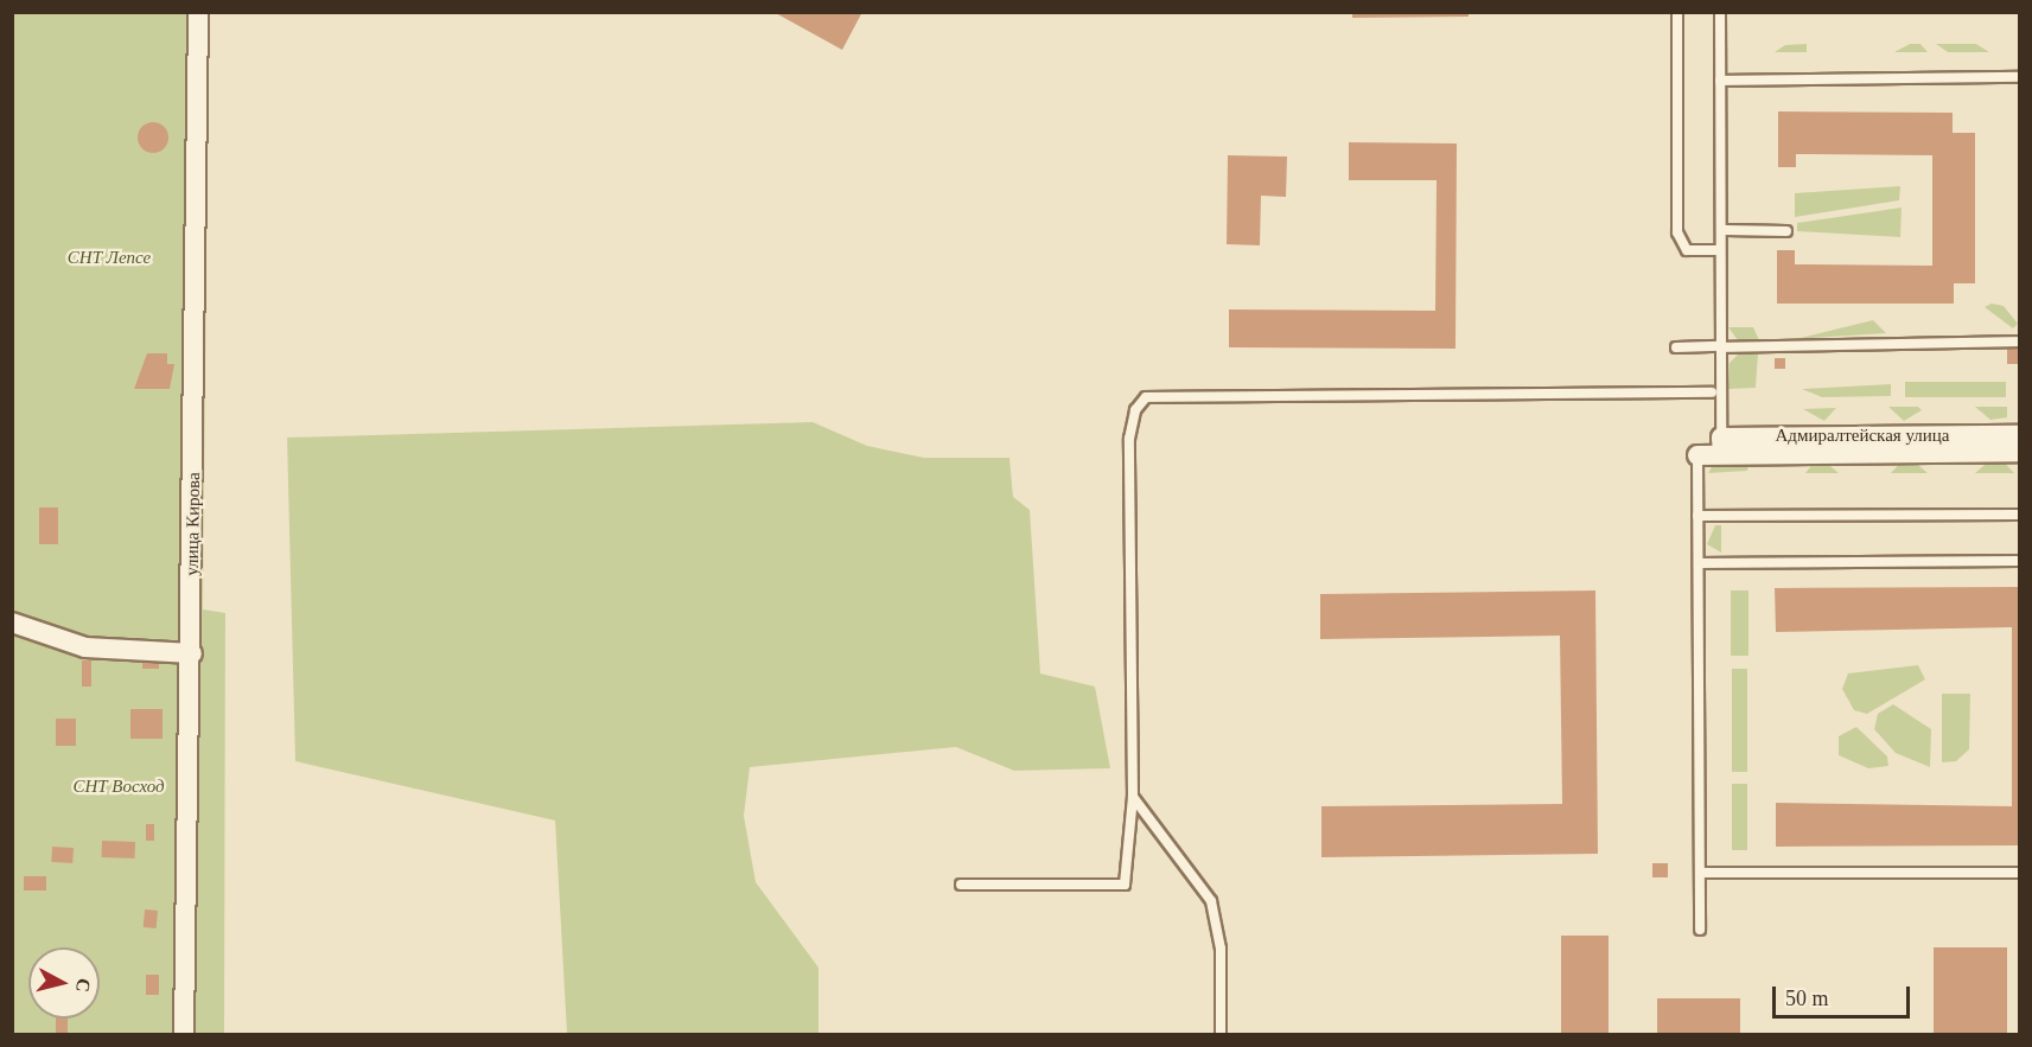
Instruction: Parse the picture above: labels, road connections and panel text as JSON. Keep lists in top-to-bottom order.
{
  "streets": {
    "street": ["Адмиралтейская улица", "улица Кирова"]
  },
  "parks": ["СНТ Лепсе", "СНТ Восход"],
  "scale_bar": "50 m",
  "north": "right"
}
